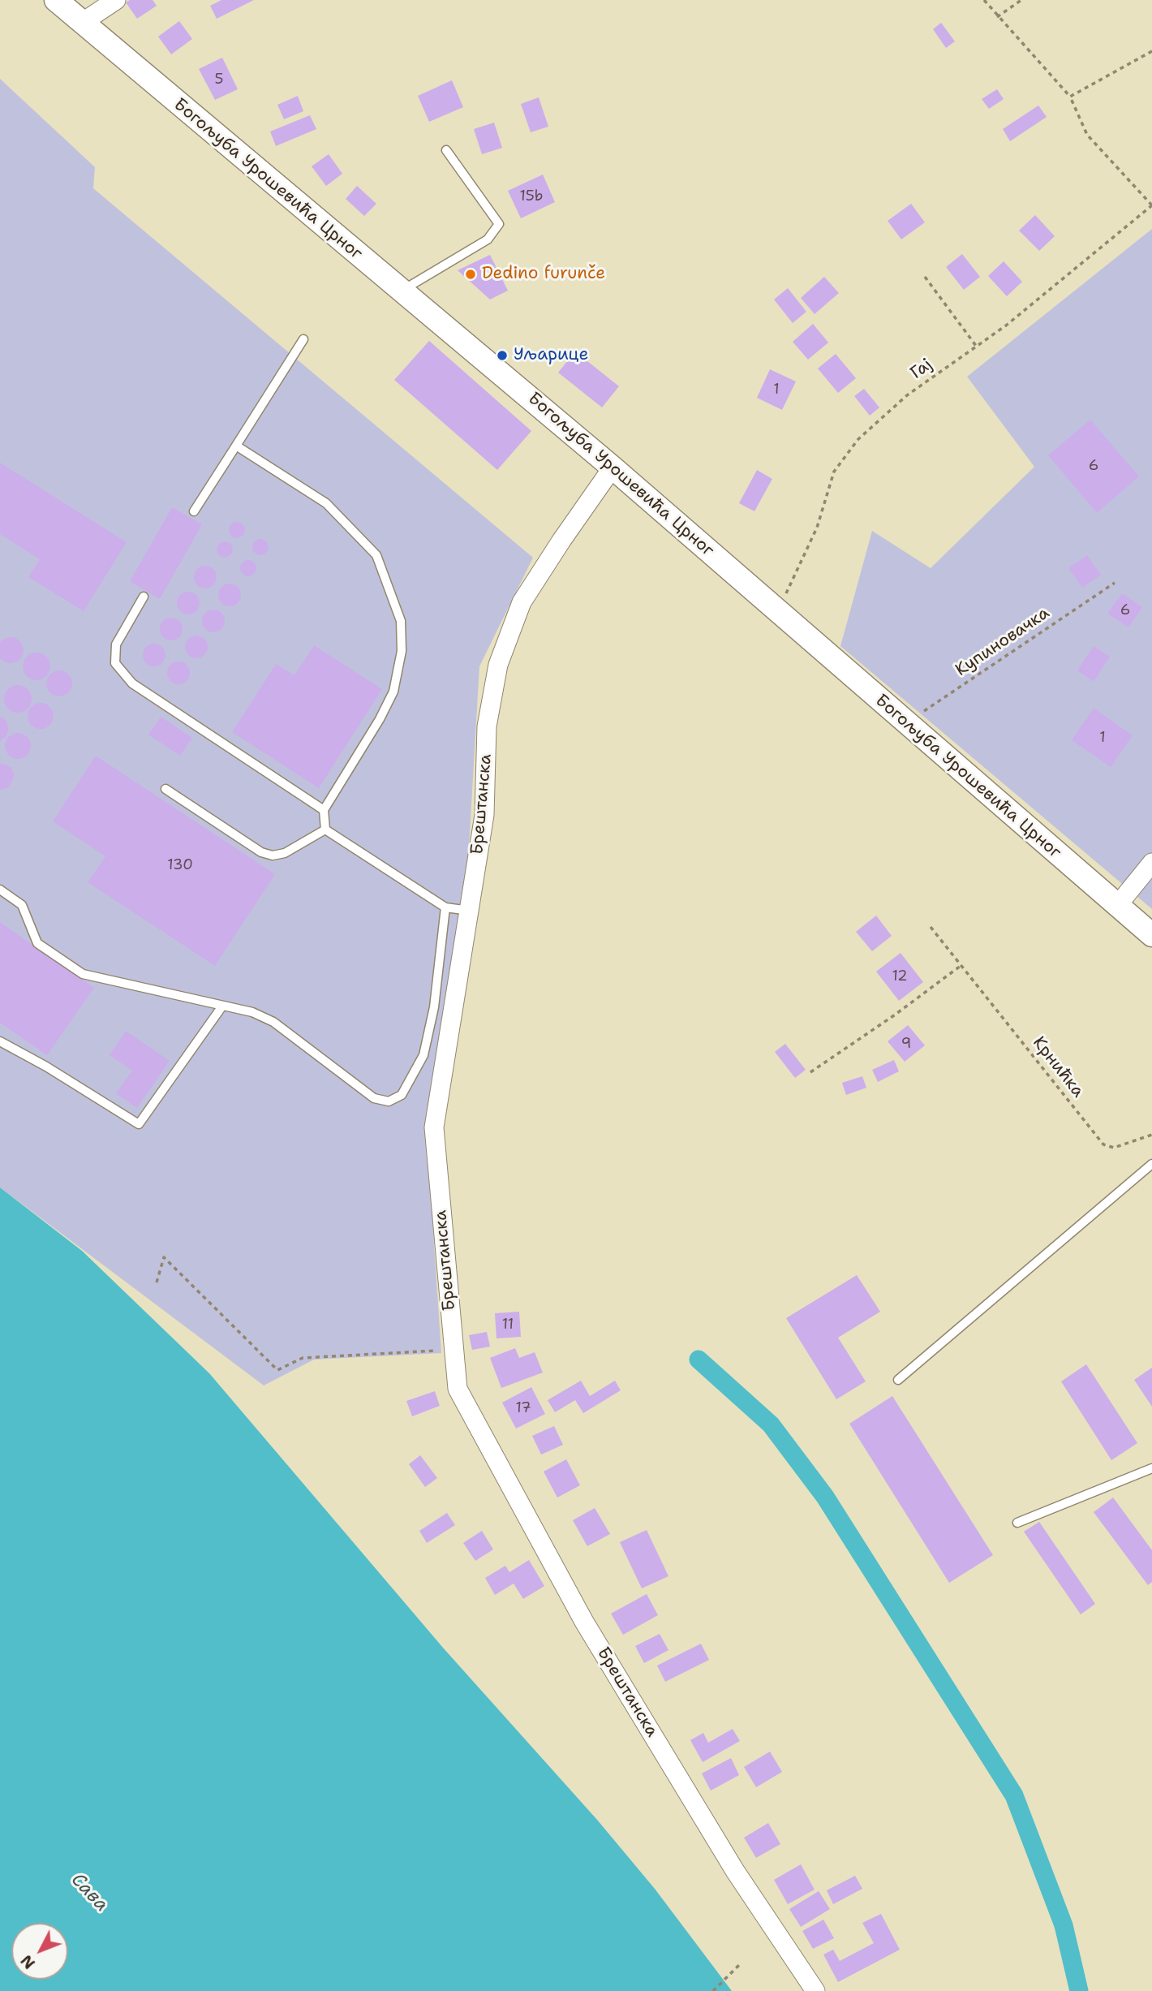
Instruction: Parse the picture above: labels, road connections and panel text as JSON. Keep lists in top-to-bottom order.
{
  "streets": {
    "street": ["Богољуба Урошевића Црног", "Брештанска"],
    "path": ["Гај", "Купиновачка", "Крнићка"]
  },
  "crossings": [
    ["Богољуба Урошевића Црног", "Гај"],
    ["Богољуба Урошевића Црног", "Купиновачка"],
    ["Богољуба Урошевића Црног", "Брештанска"]
  ],
  "water": ["Сава"],
  "places": ["Dedino furunče", "Уљарице"],
  "house_numbers": [
    "5",
    "15b",
    "1",
    "6",
    "6",
    "1",
    "130",
    "12",
    "9",
    "11",
    "17"
  ],
  "north": "bottom left"
}
